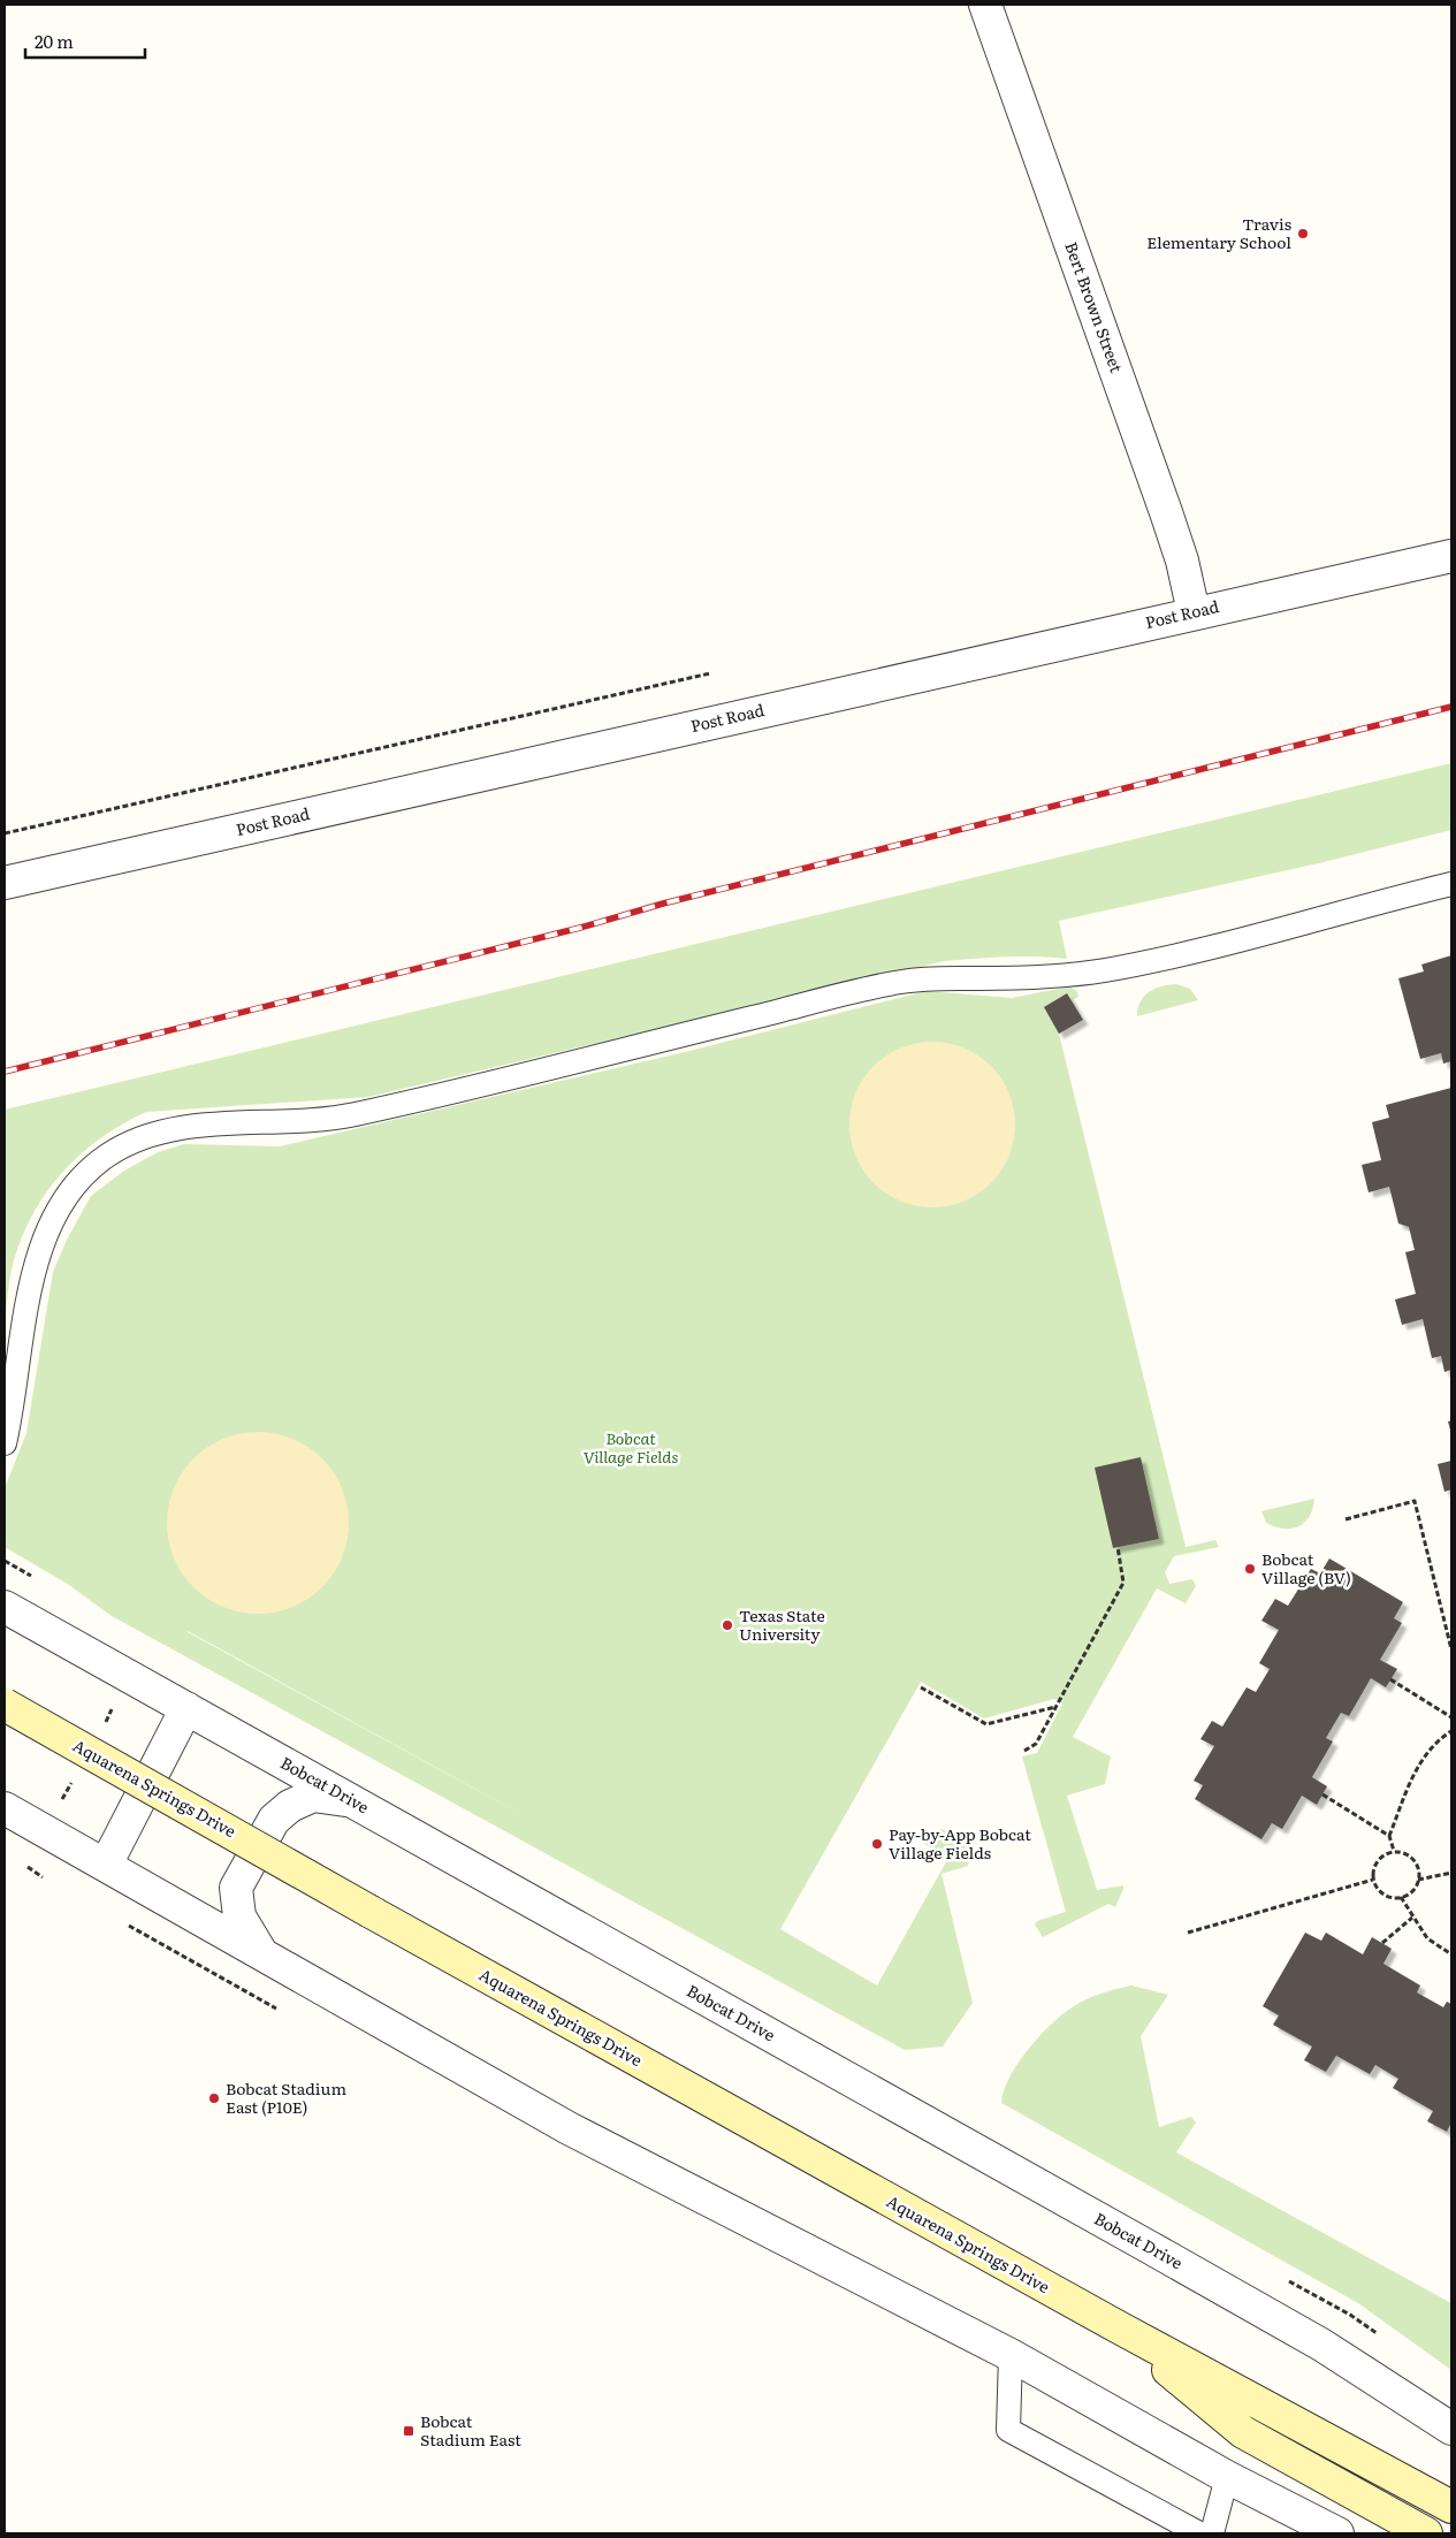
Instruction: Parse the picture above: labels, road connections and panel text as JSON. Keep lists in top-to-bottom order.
{
  "streets": {
    "main road": ["Aquarena Springs Drive"],
    "street": ["Bert Brown Street", "Post Road", "Bobcat Drive"]
  },
  "crossings": [
    ["Bert Brown Street", "Post Road"]
  ],
  "parks": ["Bobcat Village Fields"],
  "places": {
    "other": [
      "Travis Elementary School",
      "Bobcat Village (BV)",
      "Texas State University",
      "Pay-by-App Bobcat Village Fields",
      "Bobcat Stadium East (P10E)"
    ],
    "transit": ["Bobcat Stadium East"]
  },
  "scale_bar": "20 m"
}
